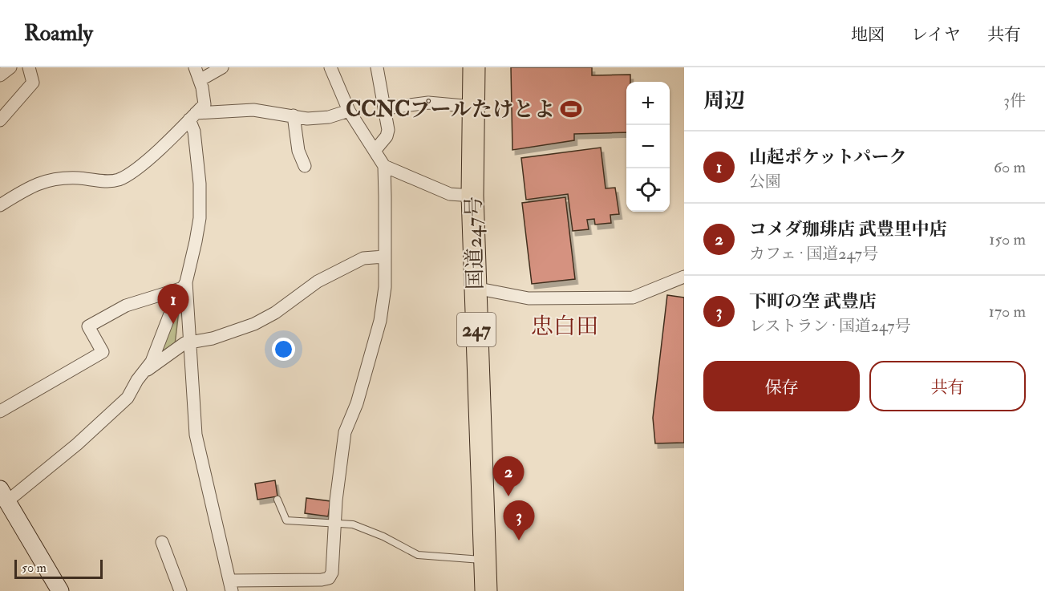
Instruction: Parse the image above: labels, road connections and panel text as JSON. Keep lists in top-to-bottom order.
{
  "streets": {
    "highway": ["国道247号", "247"]
  },
  "districts": ["忠白田"],
  "places": {
    "sports": ["CCNCプールたけとよ"]
  },
  "scale_bar": "50 m",
  "page": {
    "header": "Roamly",
    "nav": ["地図", "レイヤ", "共有"],
    "heading": ["周辺", "3件"],
    "map_buttons": ["+", "−"],
    "list": [
      {
        "mark": "1",
        "name": "山起ポケットパーク",
        "note": "公園",
        "value": "60 m"
      },
      {
        "mark": "2",
        "name": "コメダ珈琲店 武豊里中店",
        "note": "カフェ · 国道247号",
        "value": "150 m"
      },
      {
        "mark": "3",
        "name": "下町の空 武豊店",
        "note": "レストラン · 国道247号",
        "value": "170 m"
      }
    ],
    "pins": ["1", "2", "3"],
    "buttons": ["保存", "共有"],
    "scale": "50 m"
  }
}
